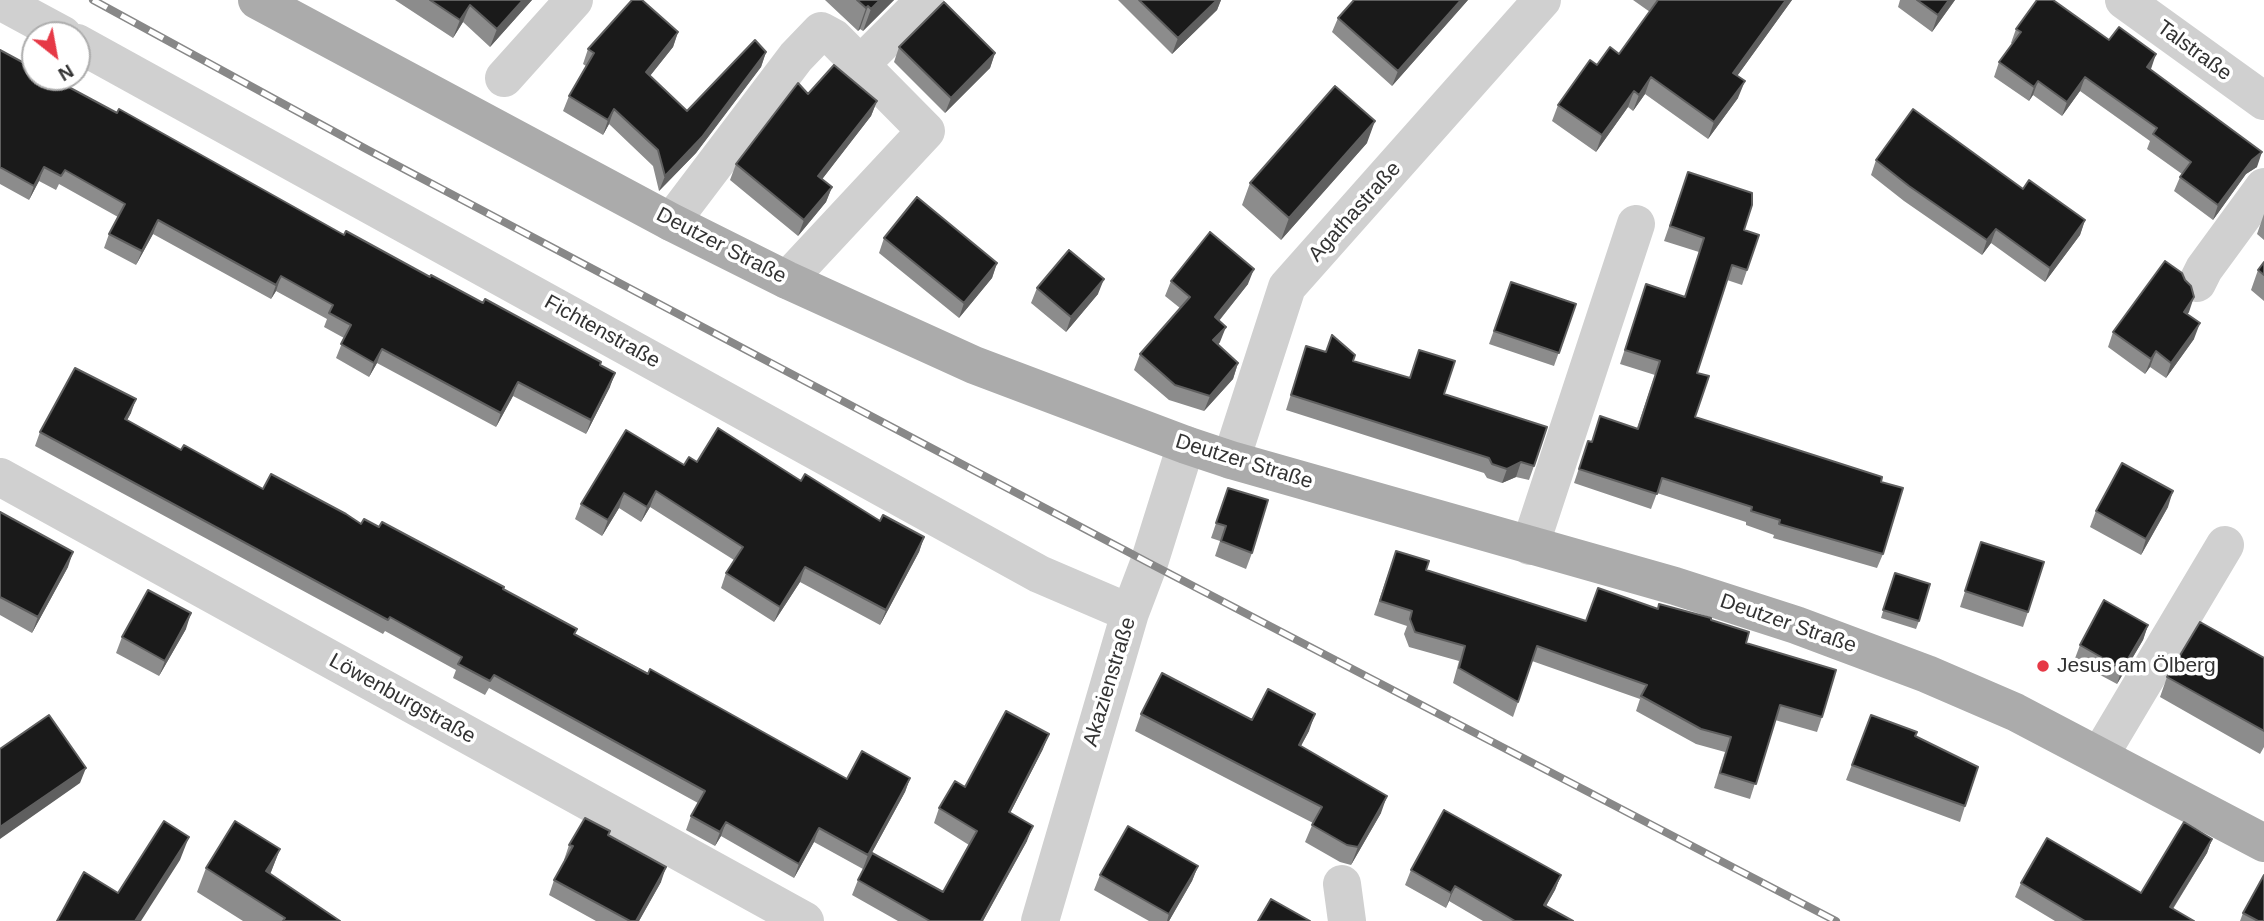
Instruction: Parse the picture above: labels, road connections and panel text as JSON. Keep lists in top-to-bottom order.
{
  "streets": {
    "main road": ["Deutzer Straße"],
    "street": [
      "Talstraße",
      "Agathastraße",
      "Fichtenstraße",
      "Akazienstraße",
      "Löwenburgstraße"
    ]
  },
  "crossings": [
    ["Agathastraße", "Deutzer Straße"],
    ["Deutzer Straße", "Akazienstraße"],
    ["Fichtenstraße", "Akazienstraße"]
  ],
  "places": ["Jesus am Ölberg"],
  "north": "bottom right"
}
